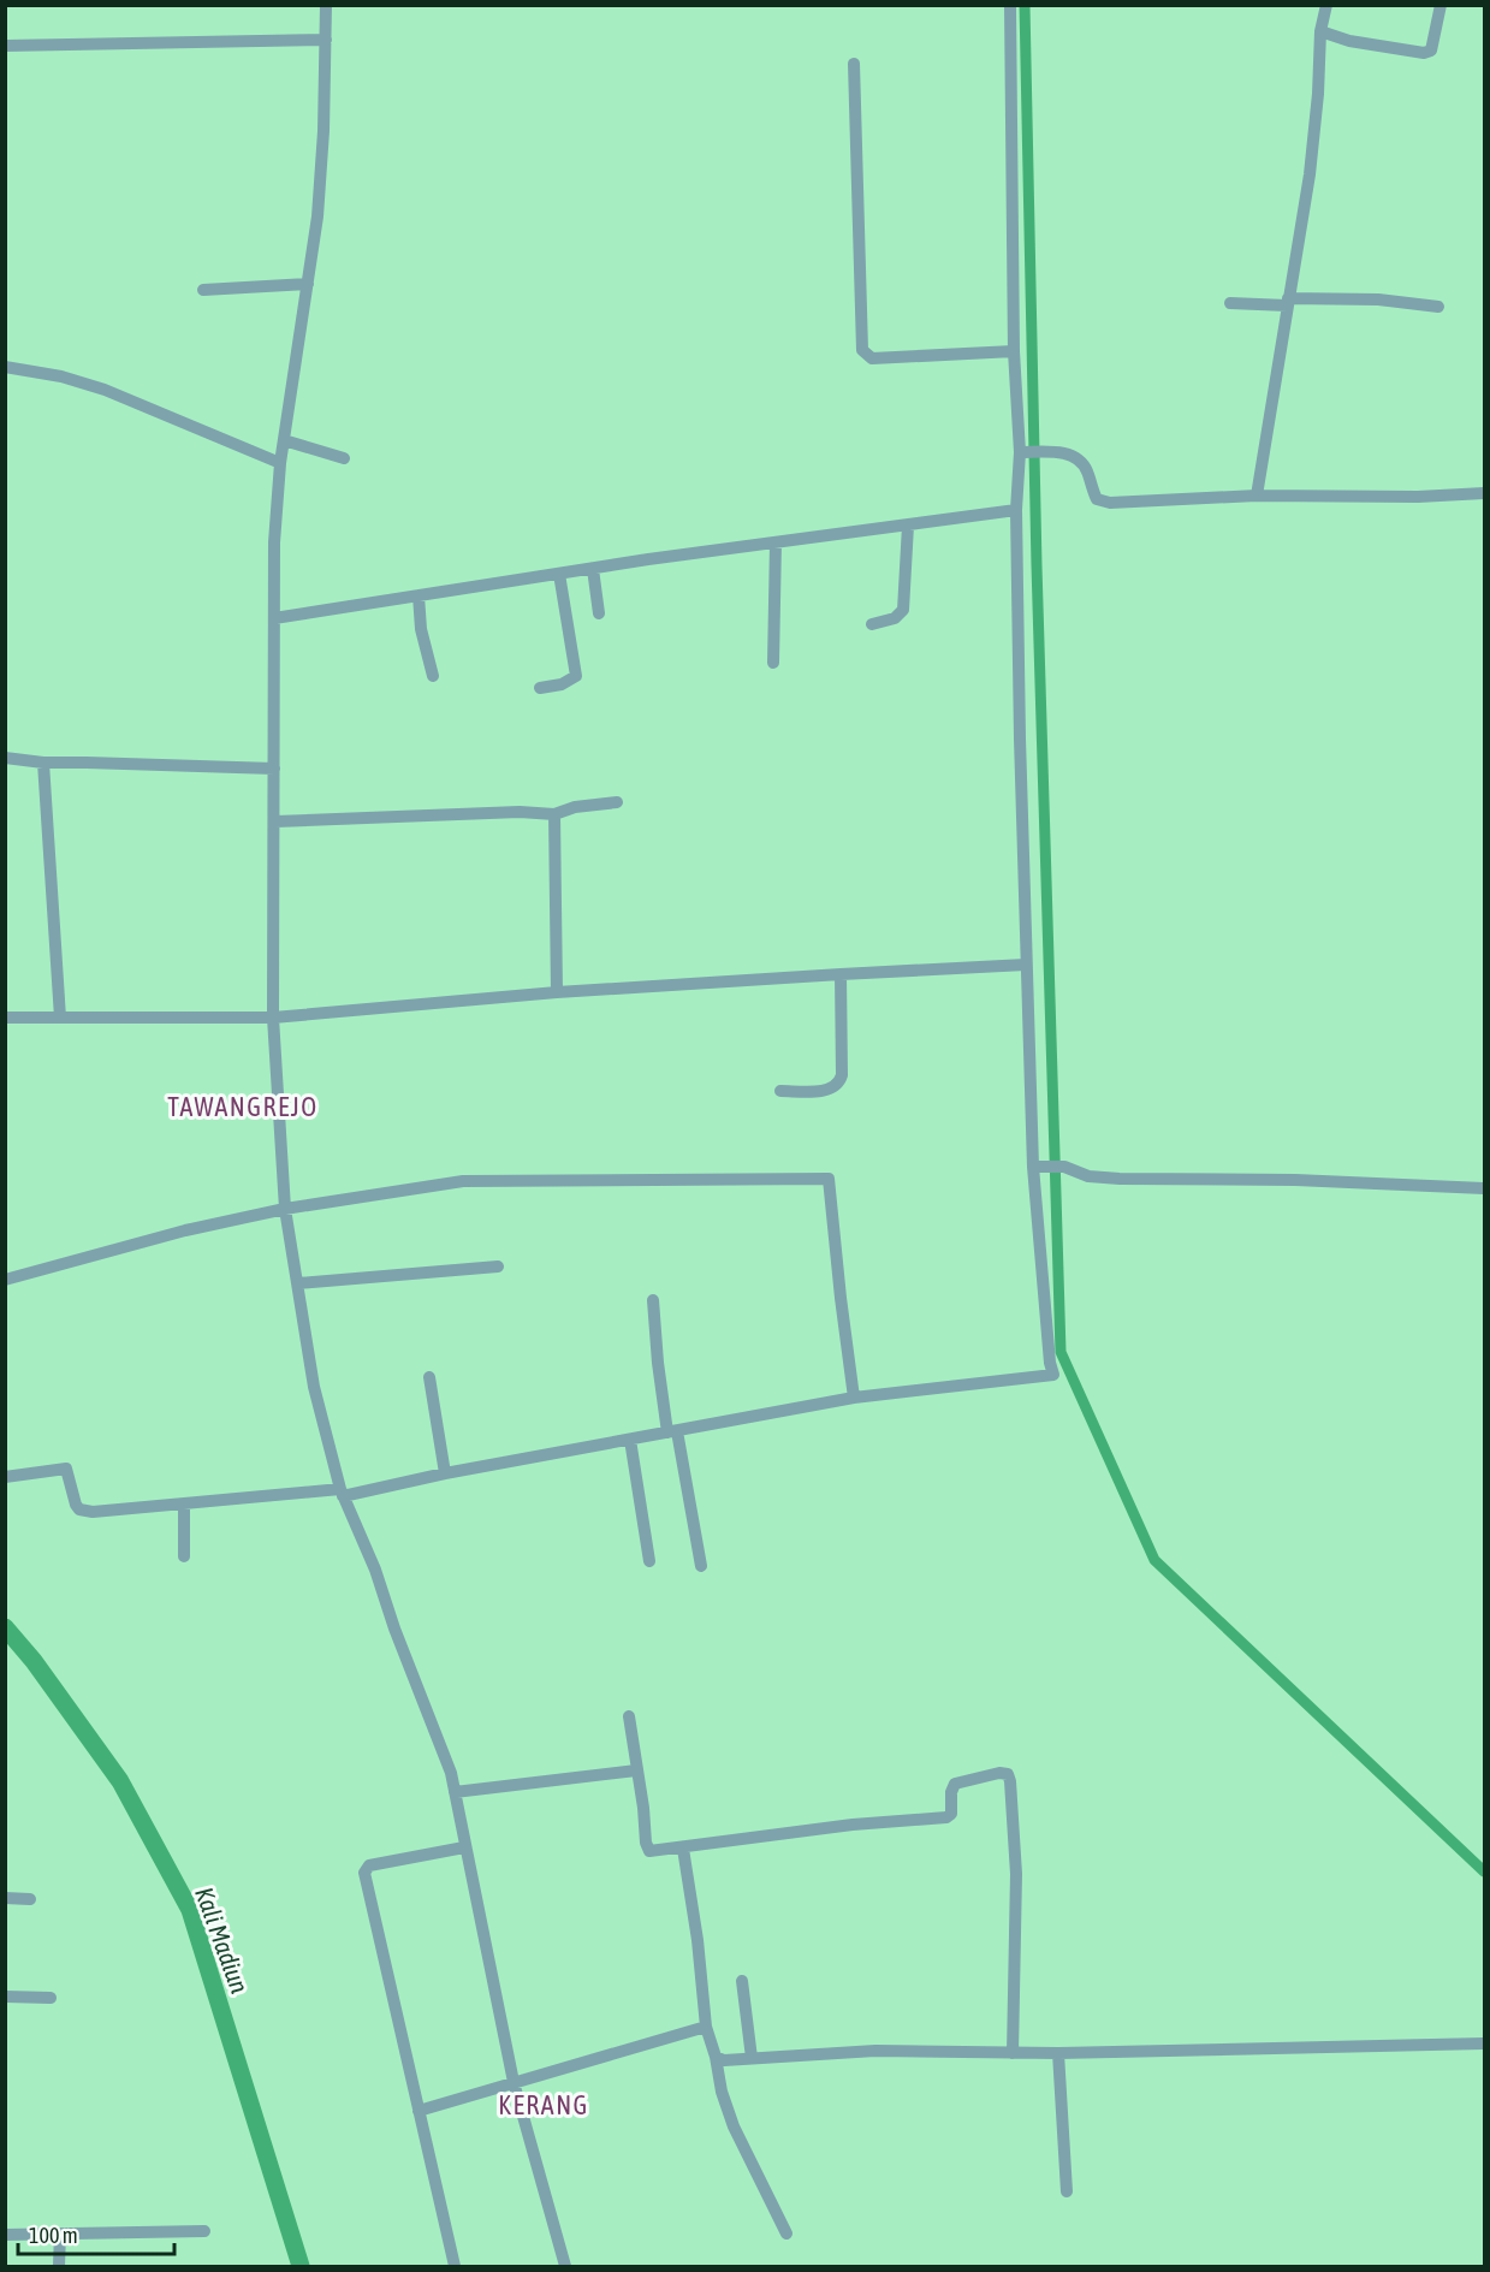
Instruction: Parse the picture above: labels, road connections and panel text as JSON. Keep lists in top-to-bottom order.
{
  "districts": ["TAWANGREJO", "KERANG"],
  "water": ["Kali Madiun"],
  "scale_bar": "100 m"
}
